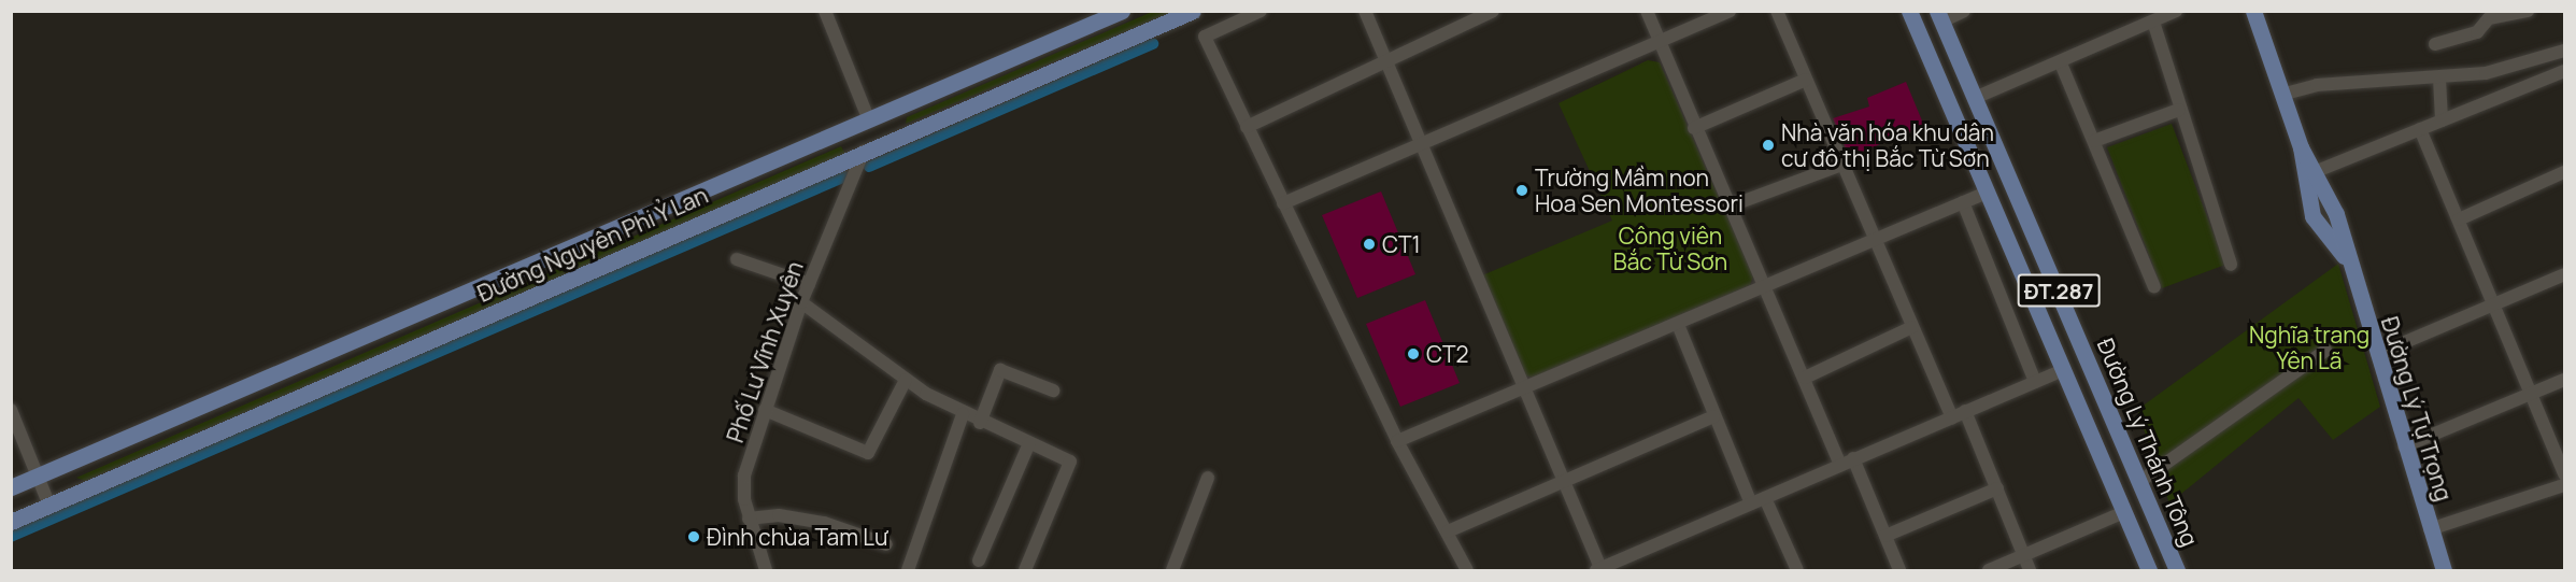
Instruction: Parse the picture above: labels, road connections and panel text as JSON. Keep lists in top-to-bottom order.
{
  "streets": {
    "main road": [
      "Đường Nguyên Phi Ỷ Lan",
      "ĐT.287",
      "Đường Lý Tự Trọng",
      "Đường Lý Thánh Tông"
    ],
    "street": ["Phố Lư Vĩnh Xuyên"]
  },
  "crossings": [
    ["Đường Nguyên Phi Ỷ Lan", "Phố Lư Vĩnh Xuyên"]
  ],
  "parks": ["Công viên Bắc Từ Sơn", "Nghĩa trang Yên Lã"],
  "places": [
    "Nhà văn hóa khu dân cư đô thị Bắc Từ Sơn",
    "Trường Mầm non Hoa Sen Montessori",
    "CT1",
    "CT2",
    "Đình chùa Tam Lư"
  ]
}
